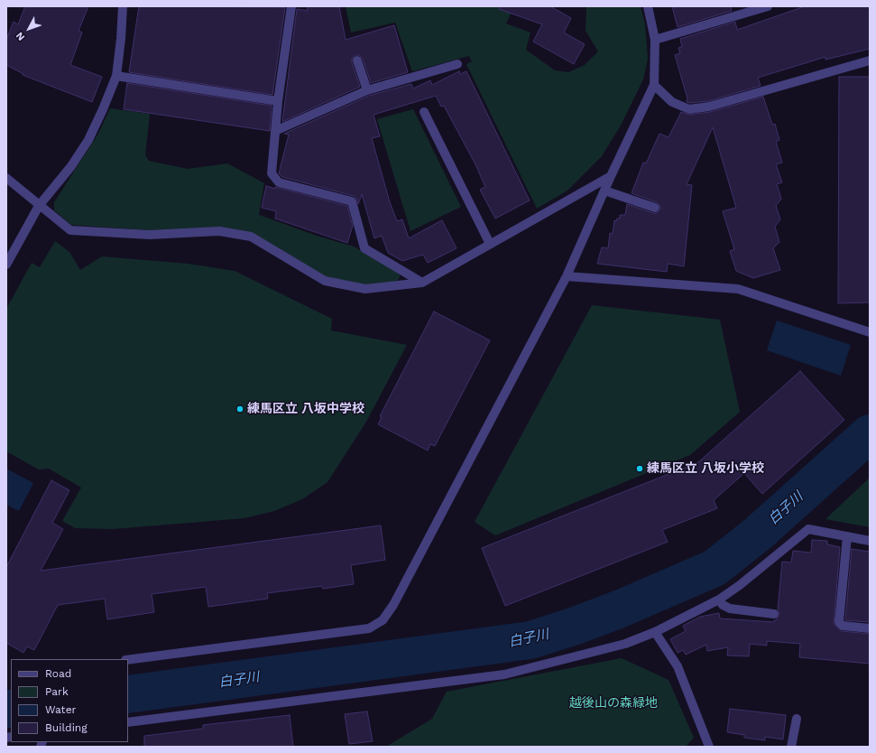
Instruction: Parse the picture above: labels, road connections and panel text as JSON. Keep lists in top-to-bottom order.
{
  "water": ["白子川"],
  "parks": ["越後山の森緑地"],
  "places": ["練馬区立 八坂中学校", "練馬区立 八坂小学校"],
  "legend": [
    "Road",
    "Park",
    "Water",
    "Building"
  ],
  "north": "bottom left"
}
